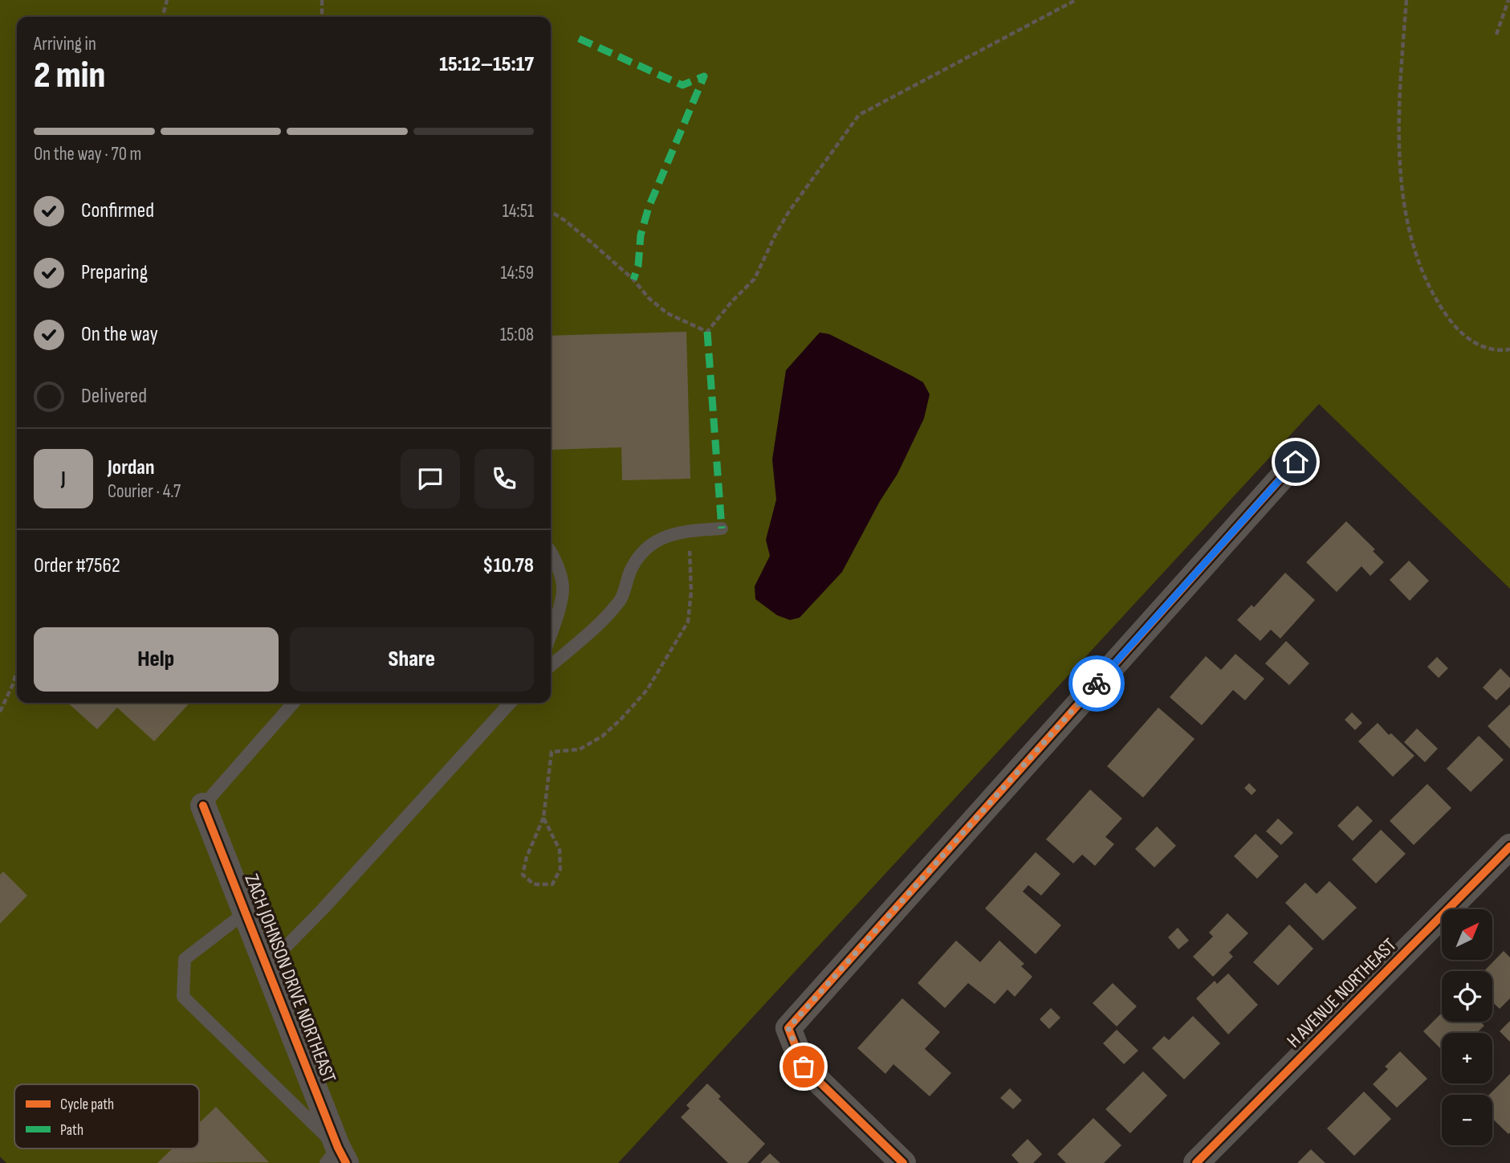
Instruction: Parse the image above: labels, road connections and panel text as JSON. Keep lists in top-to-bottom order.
{
  "streets": {
    "street": ["ZACH JOHNSON DRIVE NORTHEAST", "H AVENUE NORTHEAST"]
  },
  "legend": ["Cycle path", "Path"],
  "north": "top right",
  "page": {
    "heading": ["2 min", "Arriving in", "15:12–15:17"],
    "panel": [
      "Jordan",
      "Courier · 4.7",
      "Order #7562",
      "$10.78"
    ],
    "bar": "On the way · 70 m",
    "list": [
      ["Confirmed", "14:51"],
      ["Preparing", "14:59"],
      ["On the way", "15:08"],
      "Delivered"
    ],
    "round": "J",
    "buttons": ["Help", "Share"],
    "map_buttons": ["+", "−"]
  }
}
